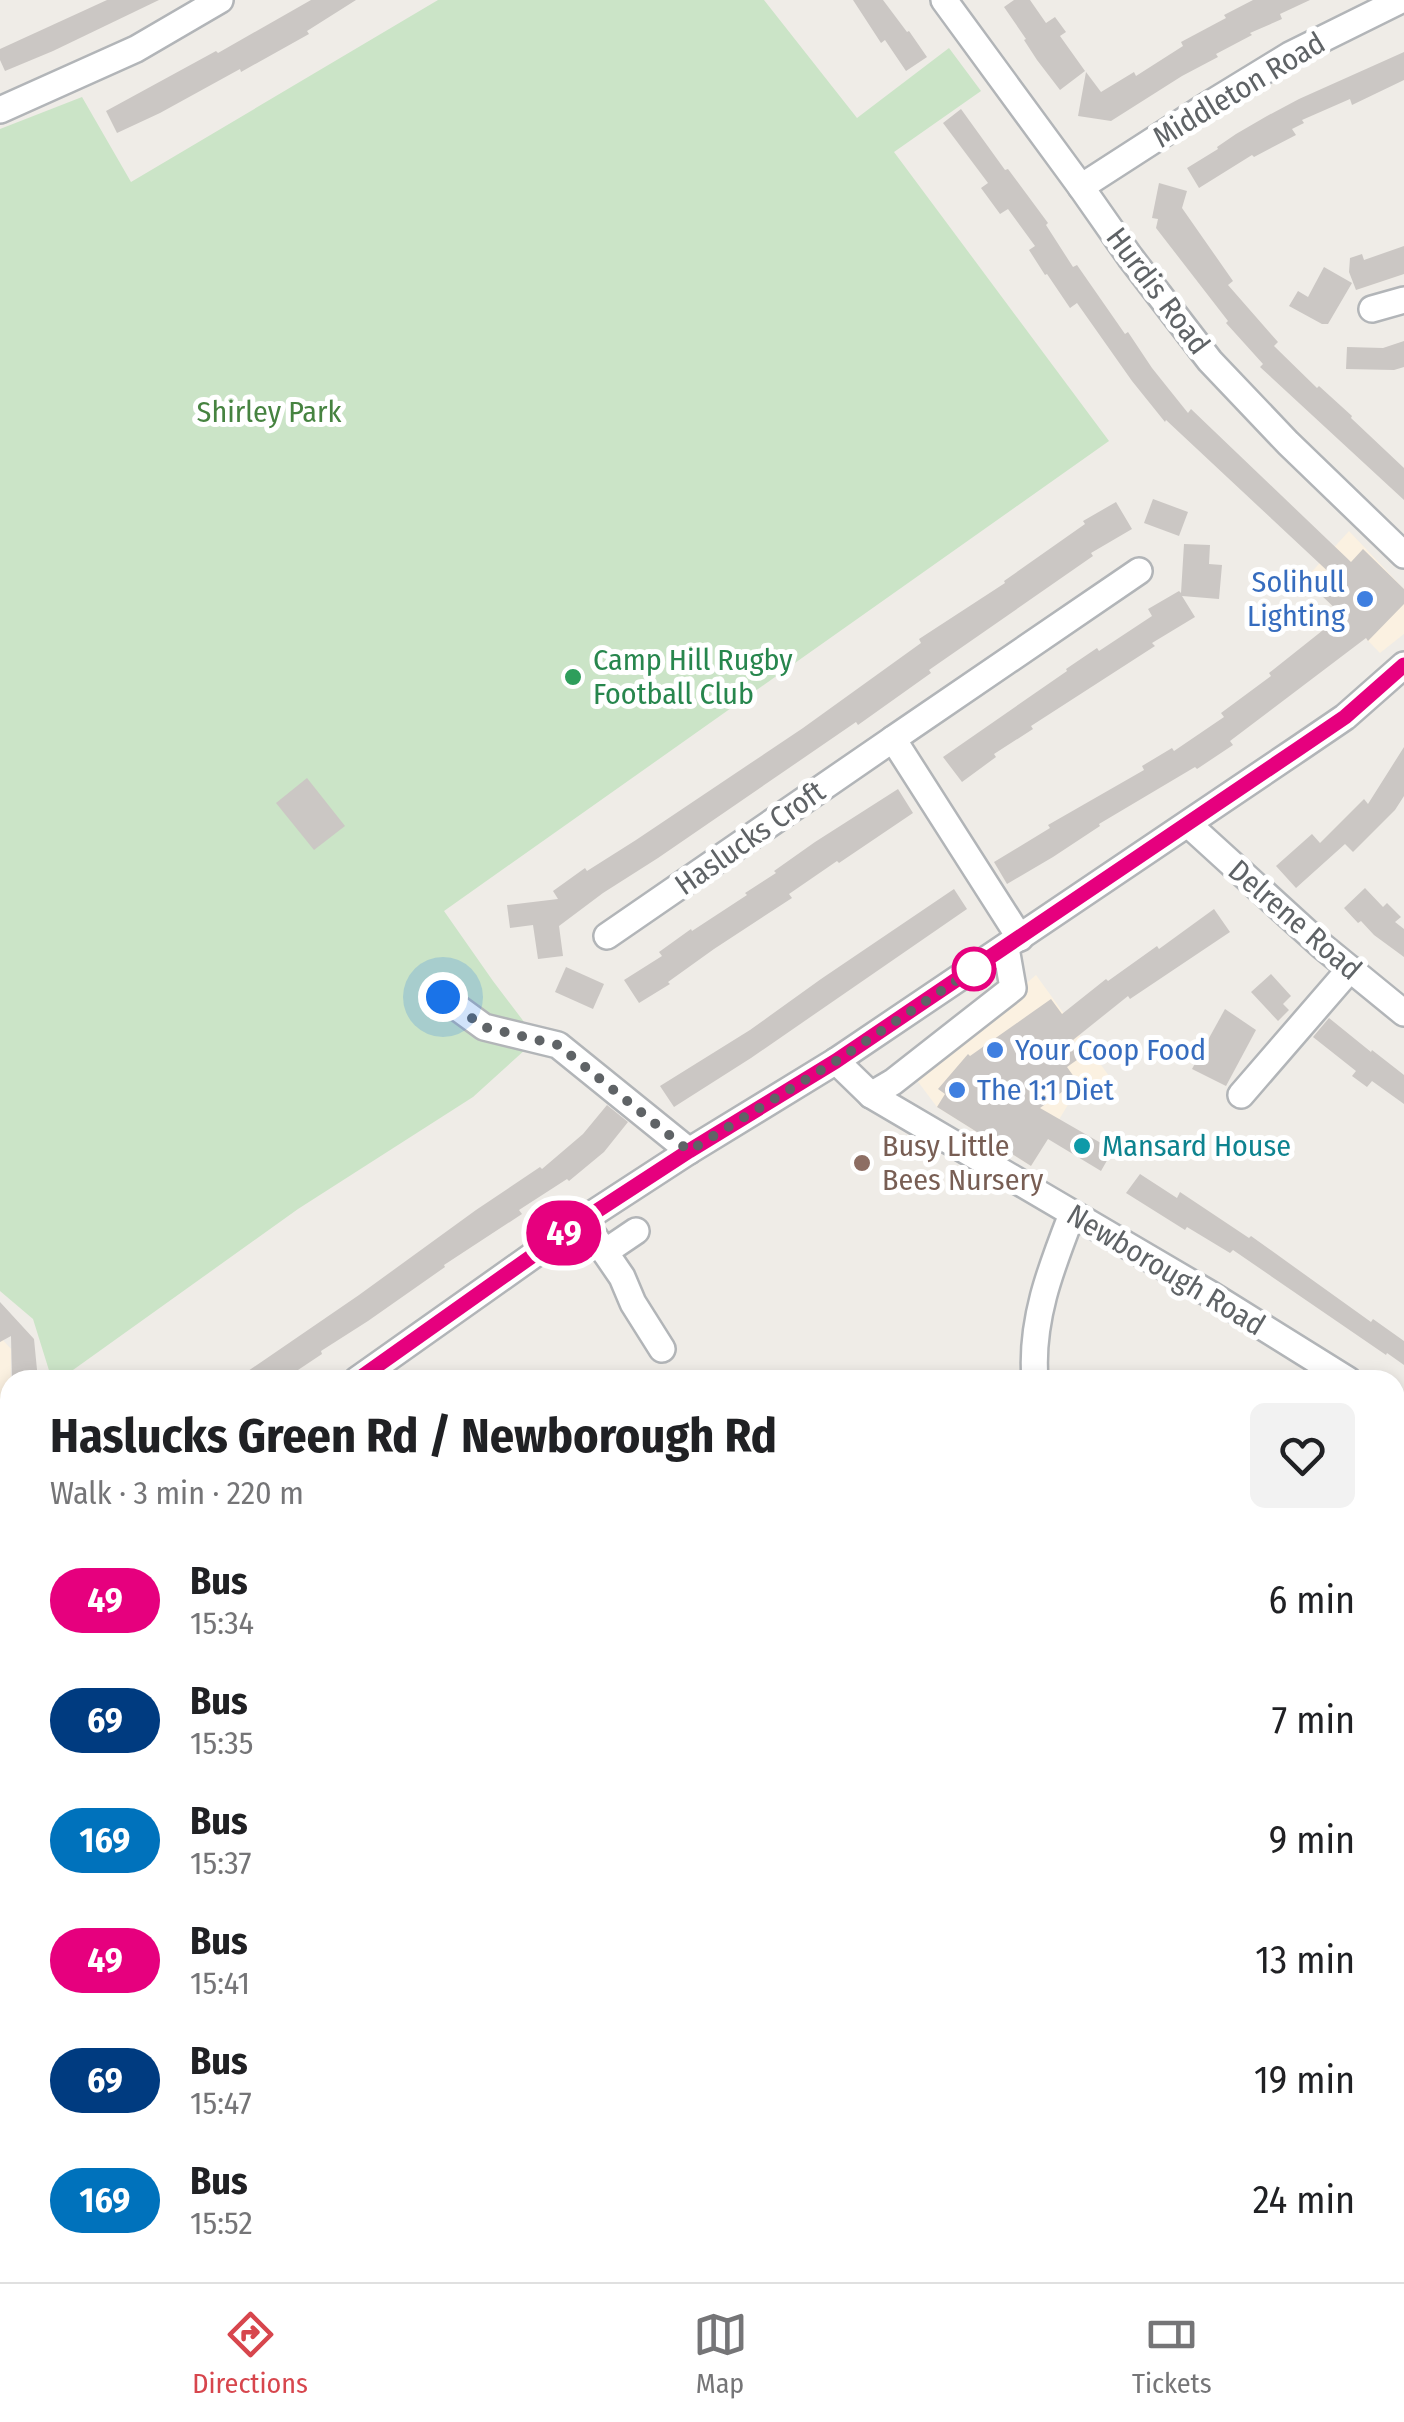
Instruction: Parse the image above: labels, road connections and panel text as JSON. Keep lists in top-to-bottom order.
{
  "streets": {
    "street": [
      "Middleton Road",
      "Hurdis Road",
      "Haslucks Croft",
      "Delrene Road",
      "Newborough Road"
    ]
  },
  "crossings": [
    ["Middleton Road", "Hurdis Road"]
  ],
  "parks": ["Shirley Park"],
  "places": [
    "Solihull Lighting",
    "Camp Hill Rugby Football Club",
    "Your Coop Food",
    "The 1:1 Diet",
    "Mansard House",
    "Busy Little Bees Nursery"
  ],
  "lines": ["bus line 49"],
  "page": {
    "on_map": "49",
    "heading": ["Haslucks Green Rd / Newborough Rd", "Walk · 3 min · 220 m"],
    "list": [
      {
        "mark": "49",
        "name": "Bus",
        "note": "15:34",
        "value": "6 min"
      },
      {
        "mark": "69",
        "name": "Bus",
        "note": "15:35",
        "value": "7 min"
      },
      {
        "mark": "169",
        "name": "Bus",
        "note": "15:37",
        "value": "9 min"
      },
      {
        "mark": "49",
        "name": "Bus",
        "note": "15:41",
        "value": "13 min"
      },
      {
        "mark": "69",
        "name": "Bus",
        "note": "15:47",
        "value": "19 min"
      },
      {
        "mark": "169",
        "name": "Bus",
        "note": "15:52",
        "value": "24 min"
      }
    ],
    "tabs": ["Directions", "Map", "Tickets"]
  }
}
